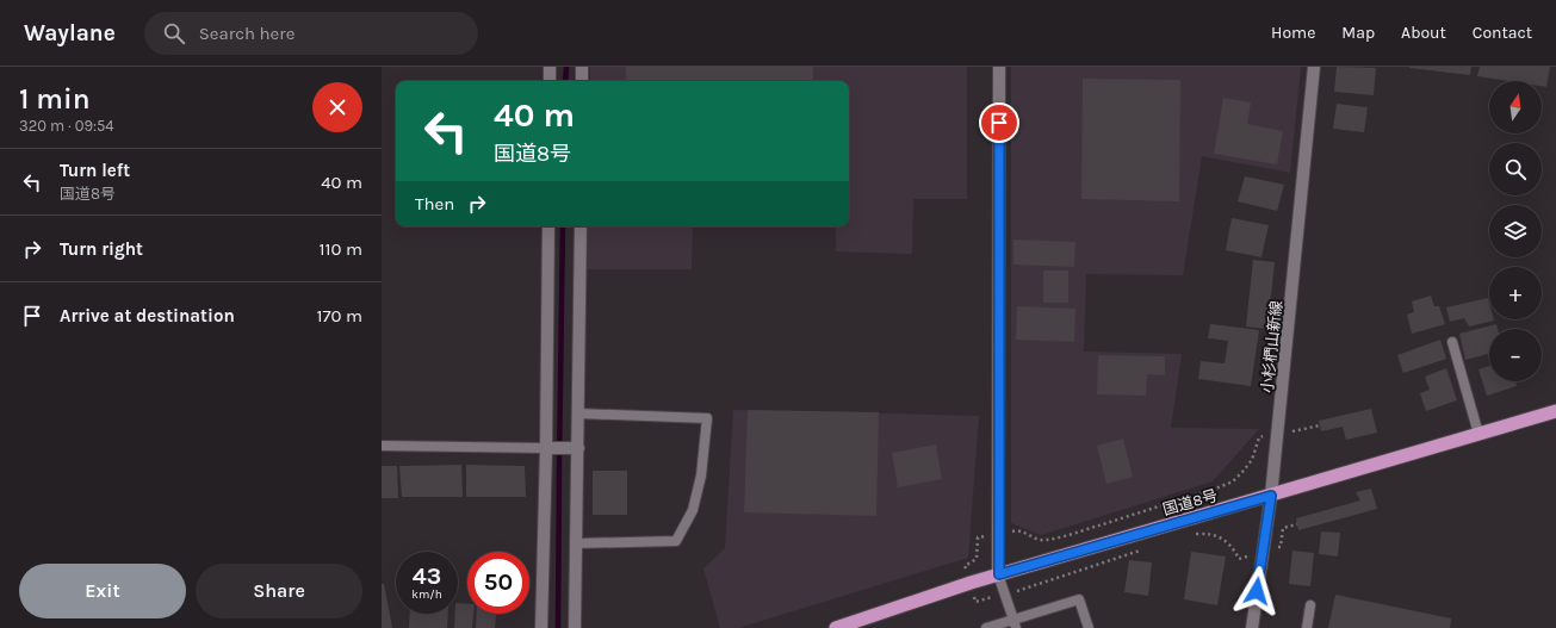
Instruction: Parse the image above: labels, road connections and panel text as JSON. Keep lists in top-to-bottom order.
{
  "streets": {
    "highway": ["国道8号"],
    "street": ["小杉椚山新線"]
  },
  "crossings": [
    ["小杉椚山新線", "国道8号"]
  ],
  "north": "top",
  "page": {
    "header": "Waylane",
    "search": "Search here",
    "nav": [
      "Home",
      "Map",
      "About",
      "Contact"
    ],
    "heading": ["1 min", "320 m · 09:54"],
    "map_buttons": ["+", "−"],
    "turn": ["40 m", "国道8号"],
    "list": [
      {
        "name": "Turn left",
        "note": "国道8号",
        "value": "40 m"
      },
      {
        "name": "Turn right",
        "value": "110 m"
      },
      {
        "name": "Arrive at destination",
        "value": "170 m"
      }
    ],
    "then": "Then",
    "speed": "43 km/h",
    "limit": "50",
    "buttons": ["Exit", "Share"]
  }
}
